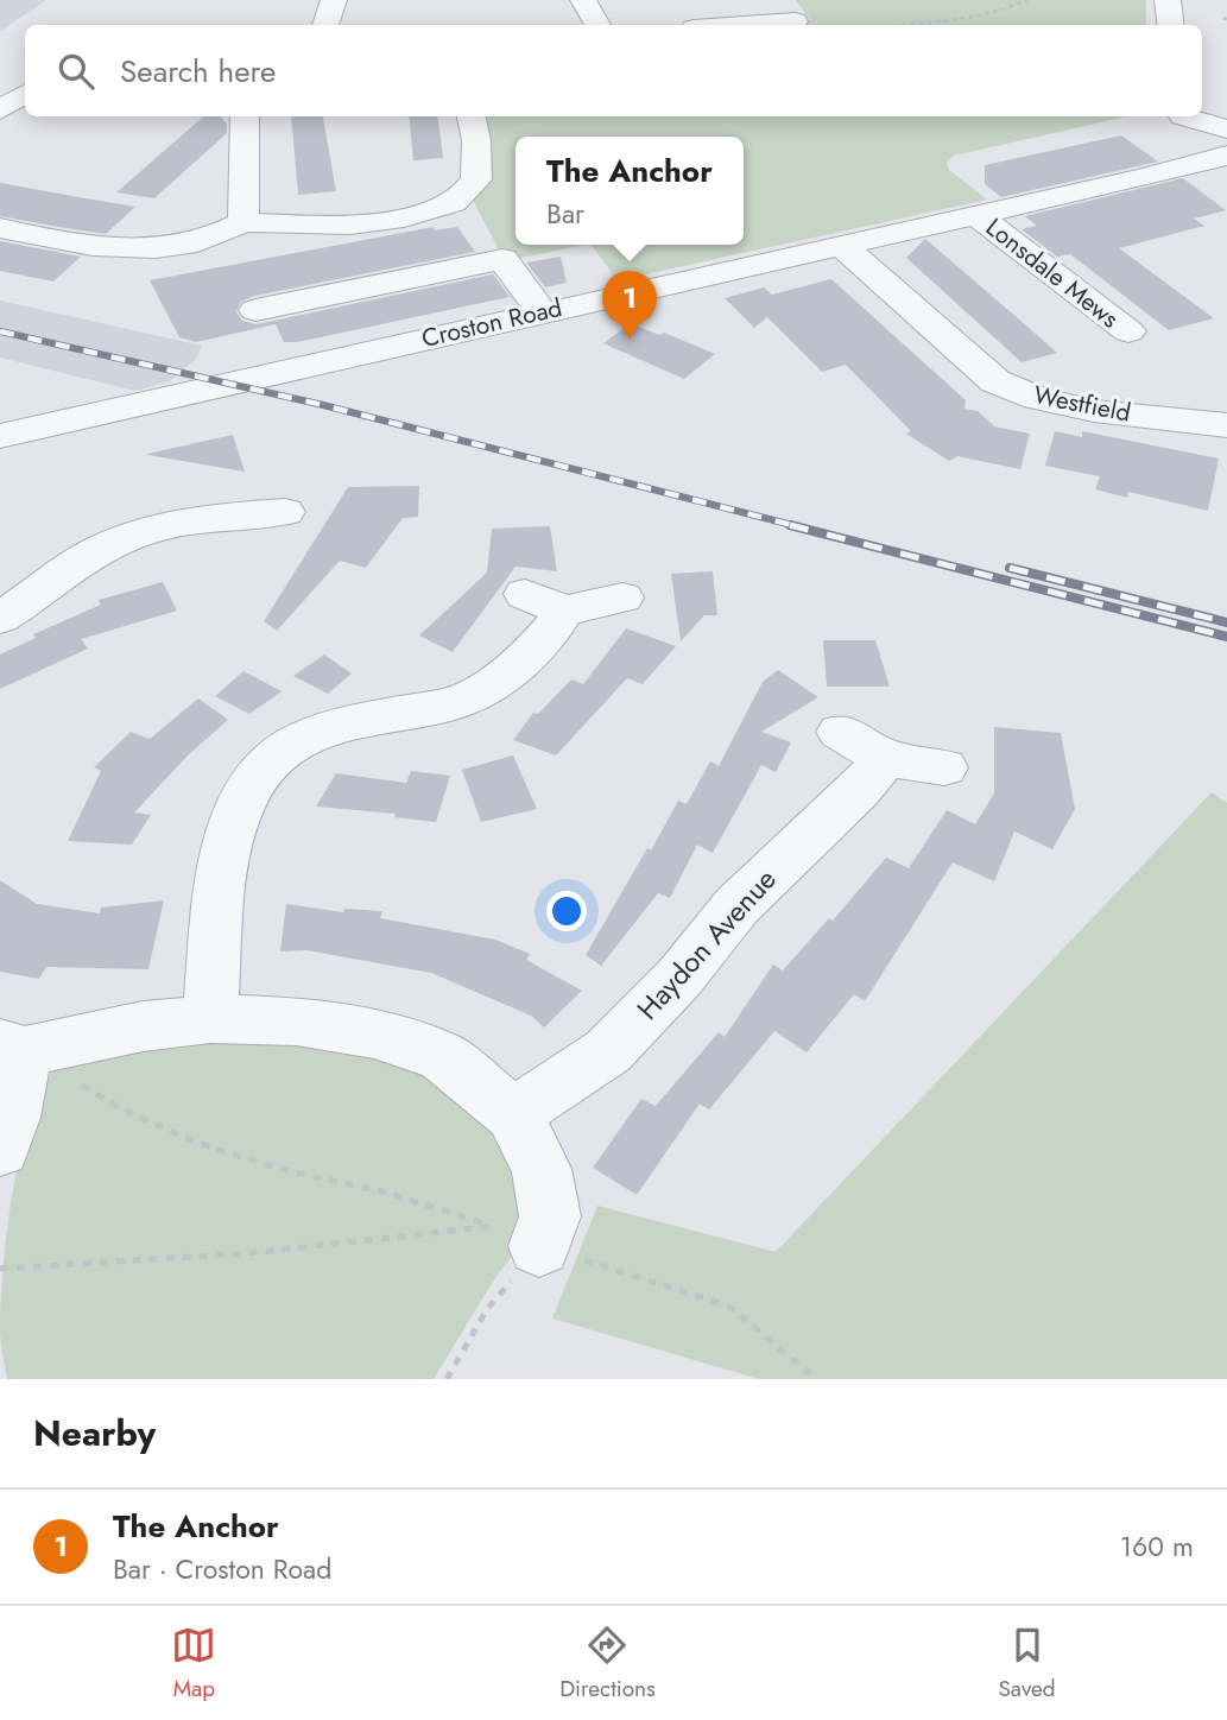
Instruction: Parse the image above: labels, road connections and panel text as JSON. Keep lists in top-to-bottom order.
{
  "streets": {
    "street": [
      "Lonsdale Mews",
      "Croston Road",
      "Westfield",
      "Haydon Avenue"
    ]
  },
  "crossings": [
    ["Lonsdale Mews", "Croston Road"],
    ["Croston Road", "Westfield"]
  ],
  "page": {
    "search": "Search here",
    "popup": ["The Anchor", "Bar"],
    "pins": "1",
    "heading": "Nearby",
    "list": [
      {
        "mark": "1",
        "name": "The Anchor",
        "note": "Bar · Croston Road",
        "value": "160 m"
      }
    ],
    "nav": ["Map", "Directions", "Saved"]
  }
}
